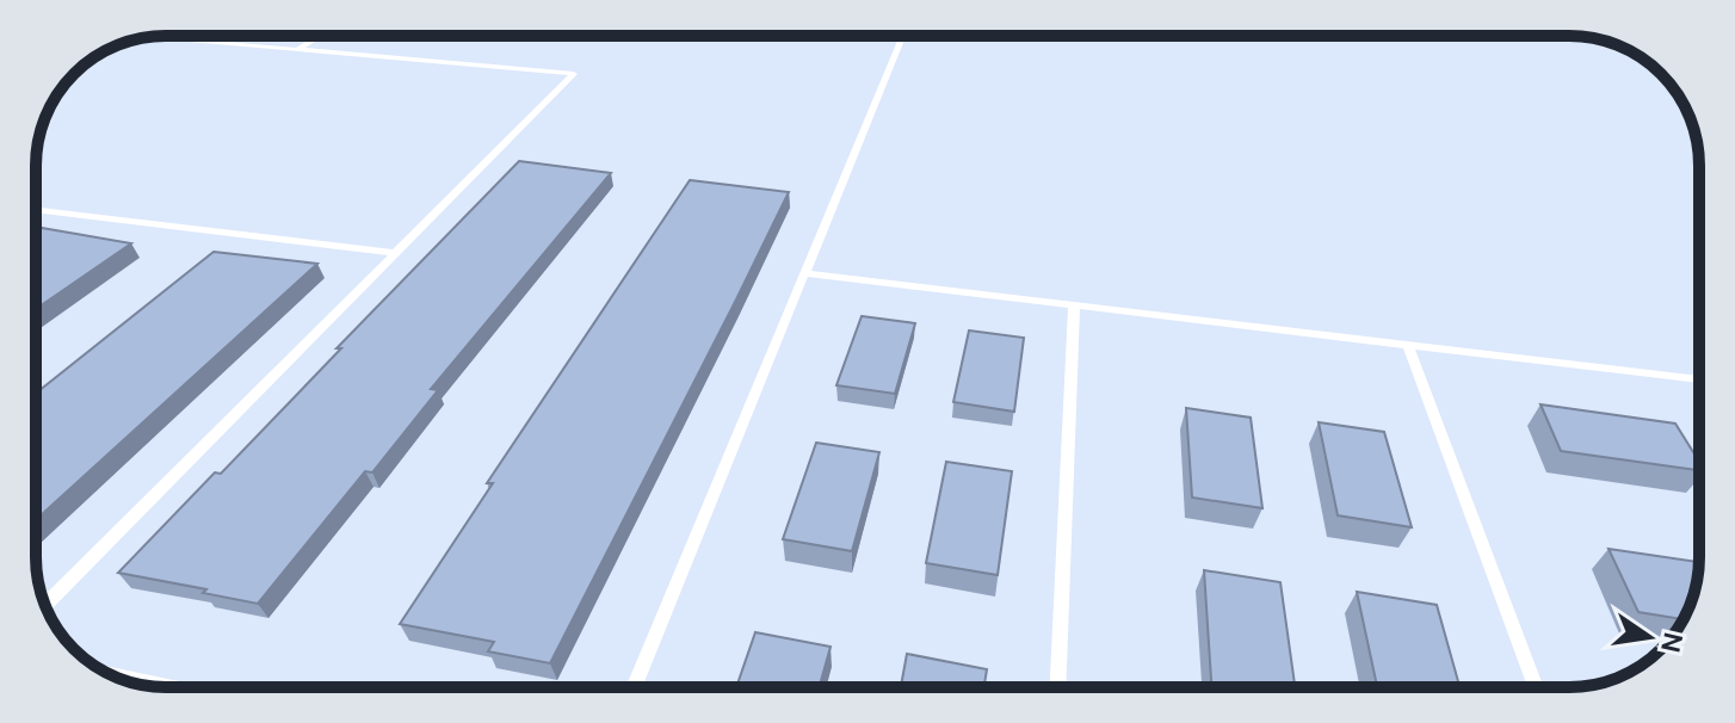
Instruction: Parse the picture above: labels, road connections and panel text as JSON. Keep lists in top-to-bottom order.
{
  "north": "right"
}
